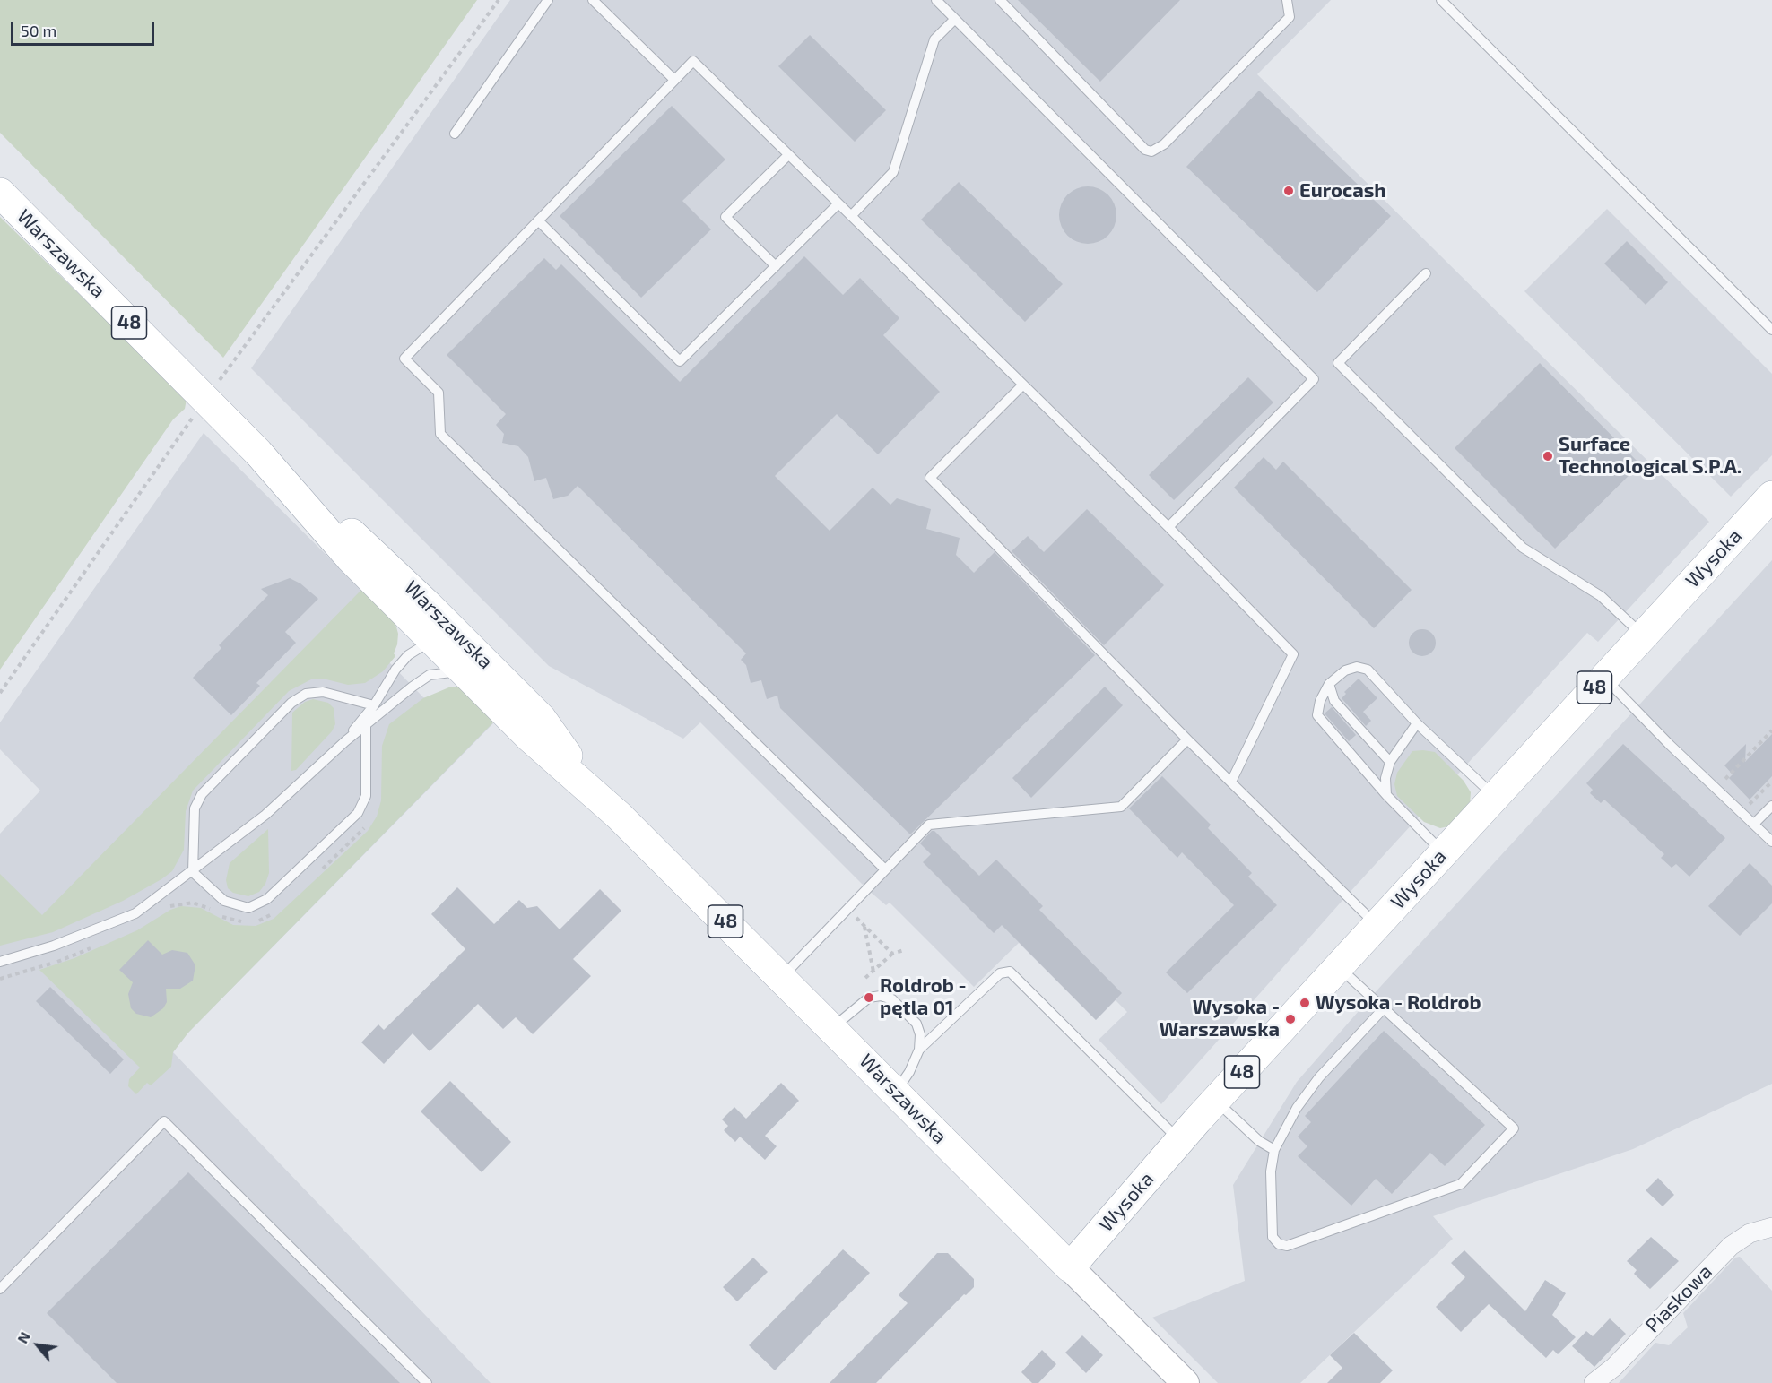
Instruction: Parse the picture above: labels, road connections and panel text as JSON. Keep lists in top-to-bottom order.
{
  "streets": {
    "main road": ["Warszawska", "48", "Wysoka"],
    "street": ["Piaskowa"]
  },
  "crossings": [
    ["Warszawska", "Wysoka"]
  ],
  "places": [
    "Eurocash",
    "Surface Technological S.P.A.",
    "Roldrob - pętla 01",
    "Wysoka - Roldrob",
    "Wysoka - Warszawska"
  ],
  "scale_bar": "50 m",
  "north": "top left"
}
